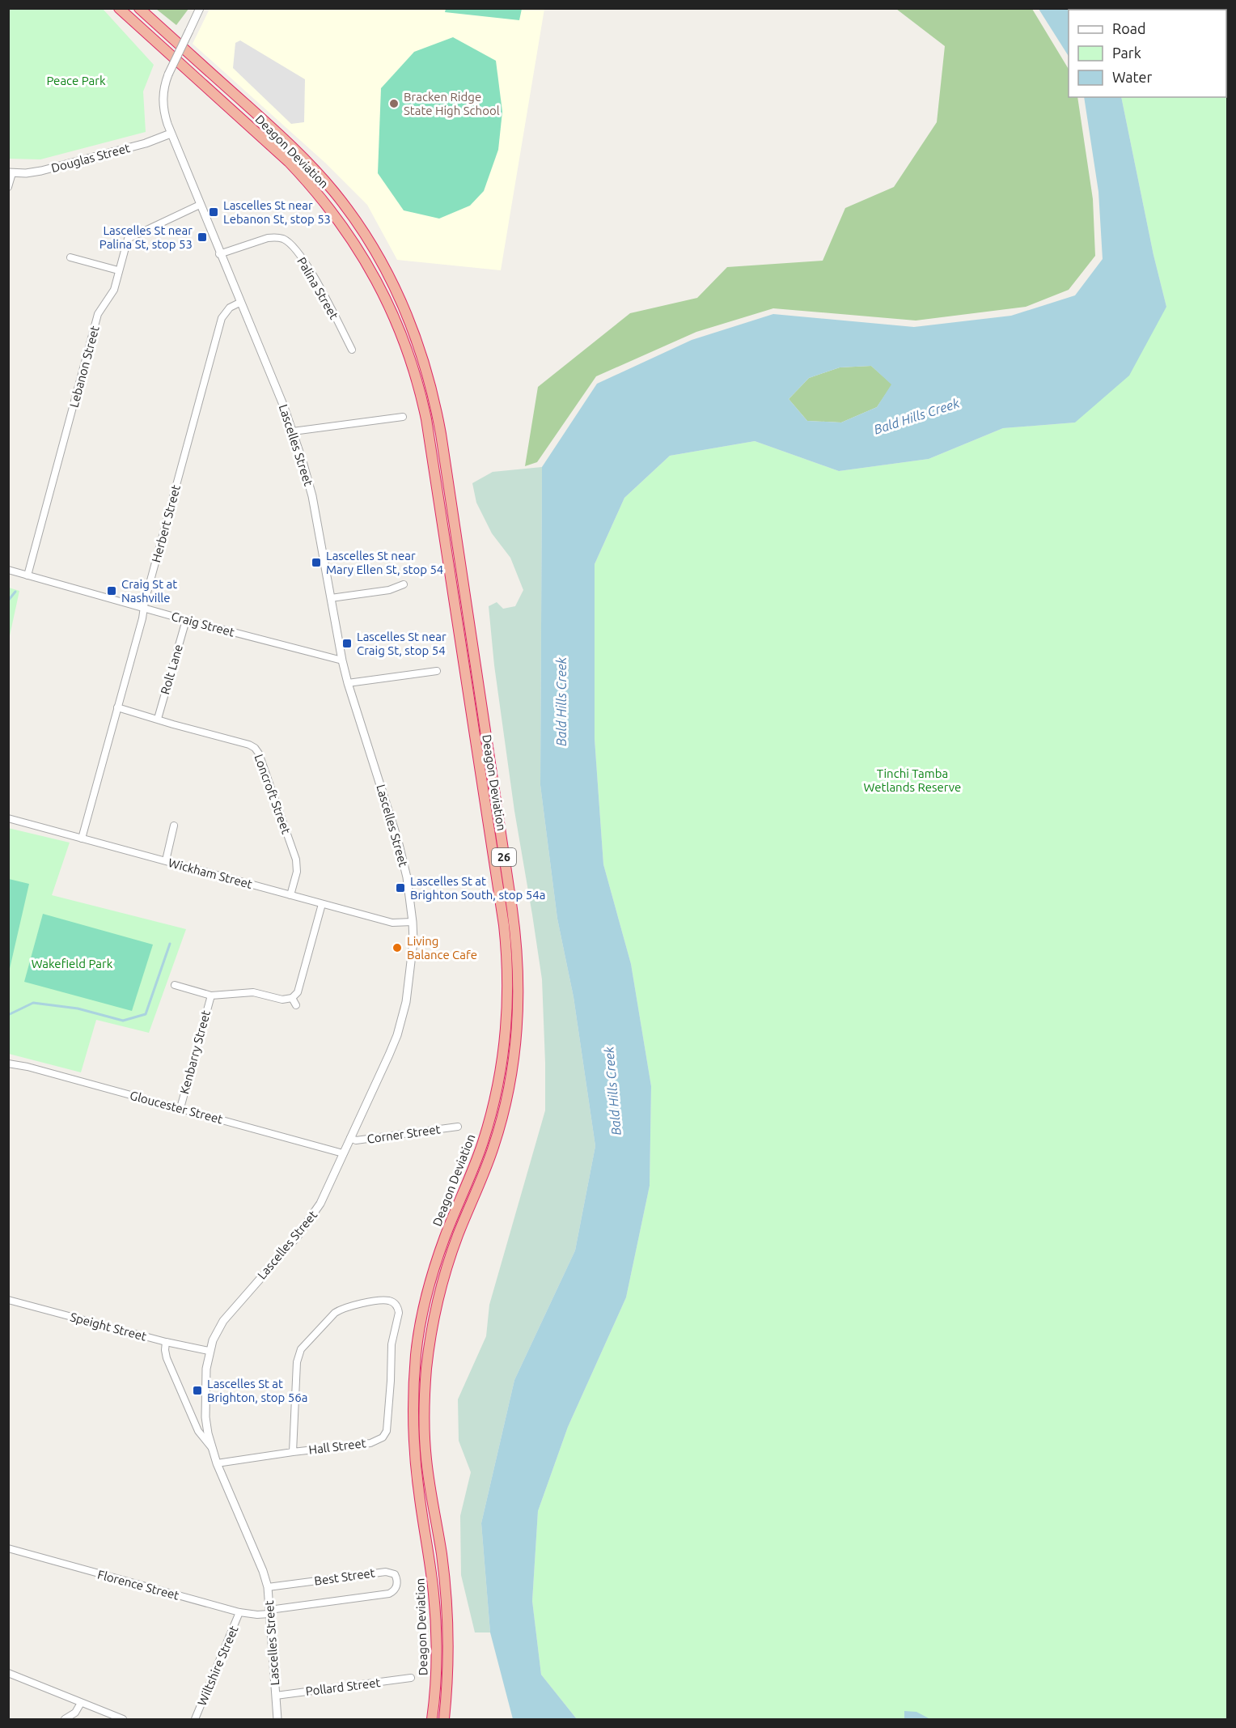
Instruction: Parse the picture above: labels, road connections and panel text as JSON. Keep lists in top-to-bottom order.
{
  "streets": {
    "highway": ["Deagon Deviation", "26"],
    "street": [
      "Douglas Street",
      "Palina Street",
      "Lebanon Street",
      "Lascelles Street",
      "Herbert Street",
      "Craig Street",
      "Rolt Lane",
      "Loncroft Street",
      "Wickham Street",
      "Kenbarry Street",
      "Gloucester Street",
      "Corner Street",
      "Speight Street",
      "Hall Street",
      "Best Street",
      "Florence Street",
      "Wiltshire Street",
      "Pollard Street"
    ]
  },
  "crossings": [
    ["Douglas Street", "Lascelles Street"],
    ["Palina Street", "Lascelles Street"],
    ["Lebanon Street", "Lascelles Street"],
    ["Lebanon Street", "Craig Street"],
    ["Lascelles Street", "Herbert Street"],
    ["Lascelles Street", "Craig Street"],
    ["Lascelles Street", "Wickham Street"],
    ["Lascelles Street", "Gloucester Street"],
    ["Lascelles Street", "Corner Street"],
    ["Lascelles Street", "Speight Street"],
    ["Lascelles Street", "Hall Street"],
    ["Lascelles Street", "Best Street"],
    ["Lascelles Street", "Florence Street"],
    ["Lascelles Street", "Pollard Street"],
    ["Herbert Street", "Craig Street"],
    ["Herbert Street", "Loncroft Street"],
    ["Herbert Street", "Wickham Street"],
    ["Craig Street", "Rolt Lane"],
    ["Rolt Lane", "Loncroft Street"],
    ["Loncroft Street", "Wickham Street"],
    ["Kenbarry Street", "Gloucester Street"],
    ["Best Street", "Florence Street"],
    ["Florence Street", "Wiltshire Street"]
  ],
  "water": ["Bald Hills Creek"],
  "parks": ["Peace Park", "Tinchi Tamba Wetlands Reserve", "Wakefield Park"],
  "places": {
    "other": ["Bracken Ridge State High School", "Living Balance Cafe"],
    "transit": [
      "Lascelles St near Lebanon St, stop 53",
      "Lascelles St near Palina St, stop 53",
      "Lascelles St near Mary Ellen St, stop 54",
      "Craig St at Nashville",
      "Lascelles St near Craig St, stop 54",
      "Lascelles St at Brighton South, stop 54a",
      "Lascelles St at Brighton, stop 56a"
    ]
  },
  "legend": ["Road", "Park", "Water"]
}
